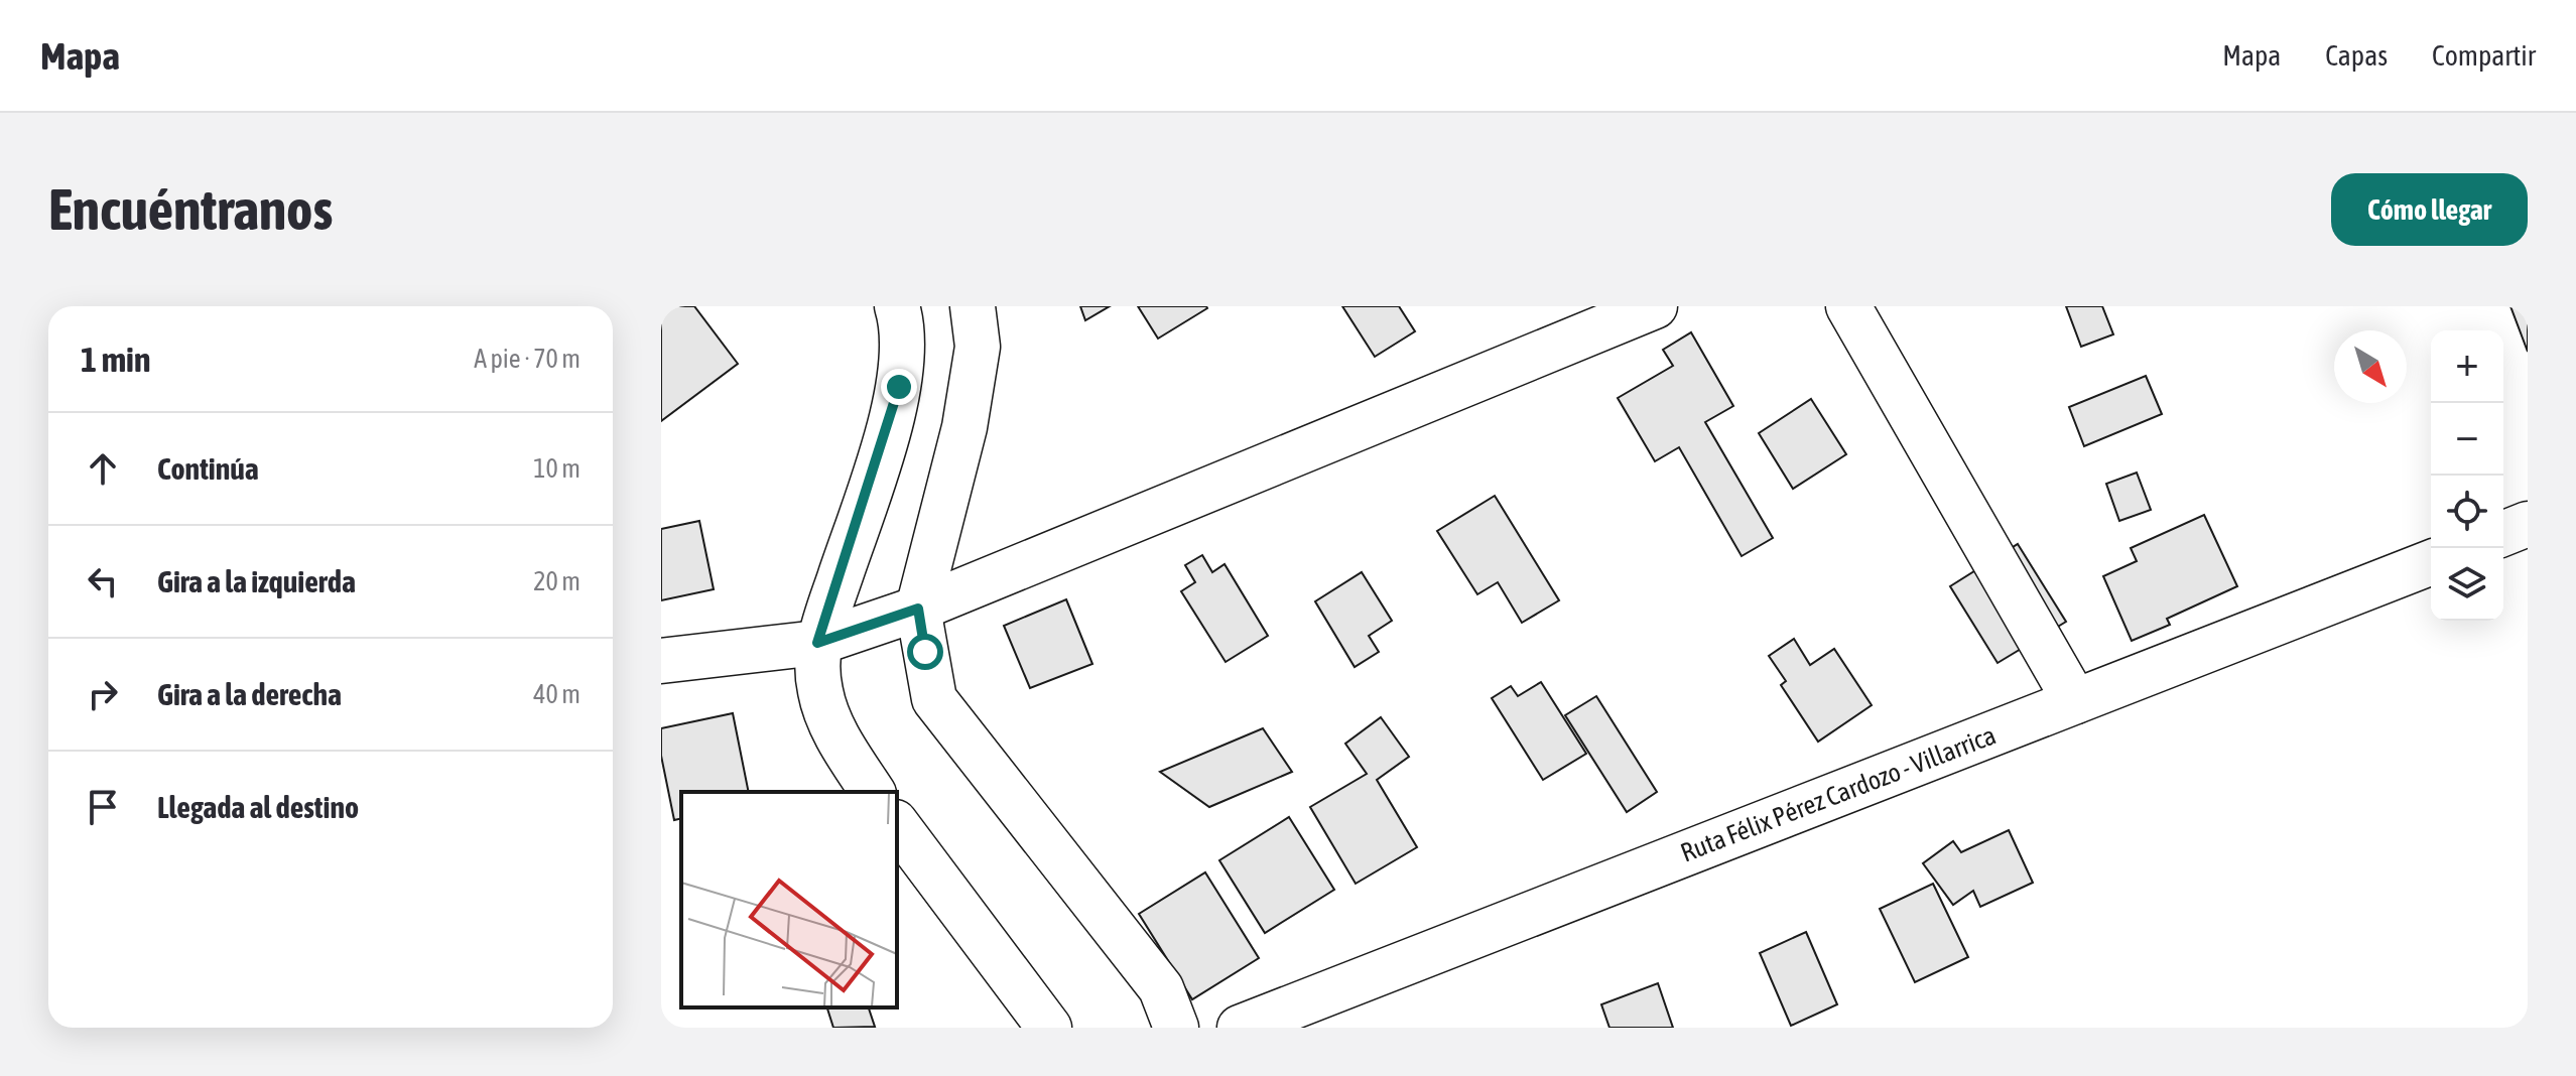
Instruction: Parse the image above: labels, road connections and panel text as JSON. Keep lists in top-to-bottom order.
{
  "streets": {
    "street": ["Ruta Félix Pérez Cardozo - Villarrica"]
  },
  "north": "bottom right",
  "page": {
    "header": "Mapa",
    "nav": ["Mapa", "Capas", "Compartir"],
    "buttons": "Cómo llegar",
    "title": "Encuéntranos",
    "heading": ["1 min", "A pie · 70 m"],
    "map_buttons": ["+", "−"],
    "list": [
      ["Continúa", "10 m"],
      ["Gira a la izquierda", "20 m"],
      ["Gira a la derecha", "40 m"],
      "Llegada al destino"
    ]
  }
}
